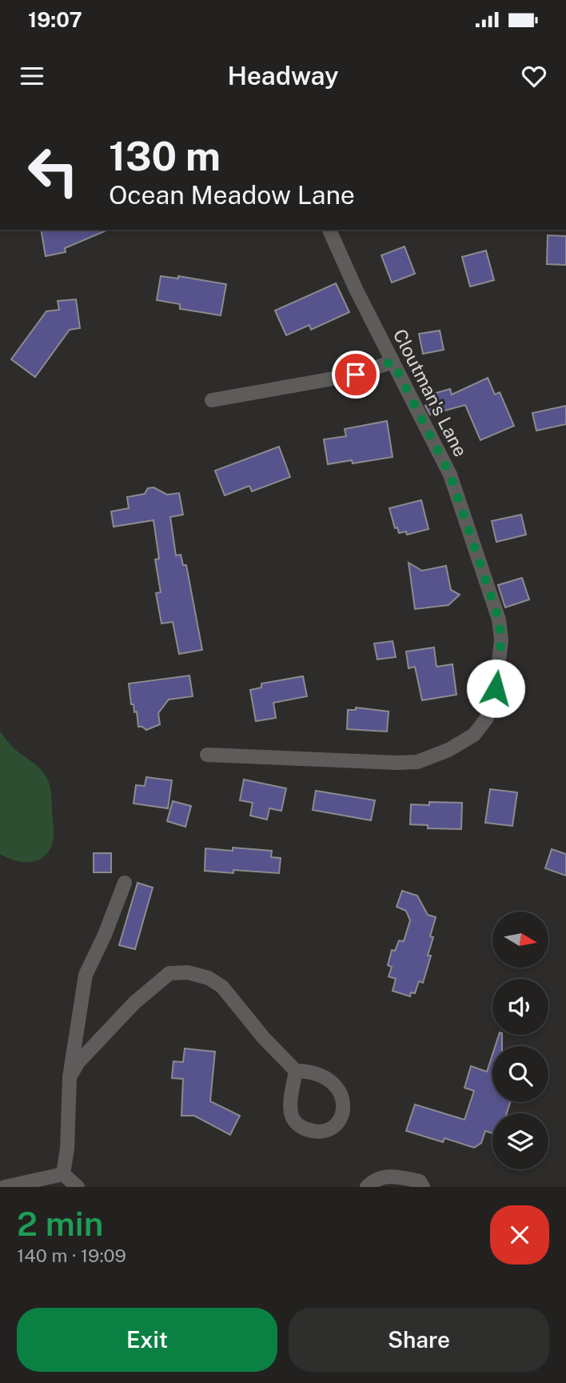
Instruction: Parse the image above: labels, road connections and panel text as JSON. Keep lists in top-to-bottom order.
{
  "streets": {
    "street": ["Cloutman's Lane"]
  },
  "north": "right",
  "page": {
    "status": "19:07",
    "header": "Headway",
    "turn": ["130 m", "Ocean Meadow Lane"],
    "heading": ["2 min", "140 m · 19:09"],
    "buttons": ["Exit", "Share"]
  }
}
